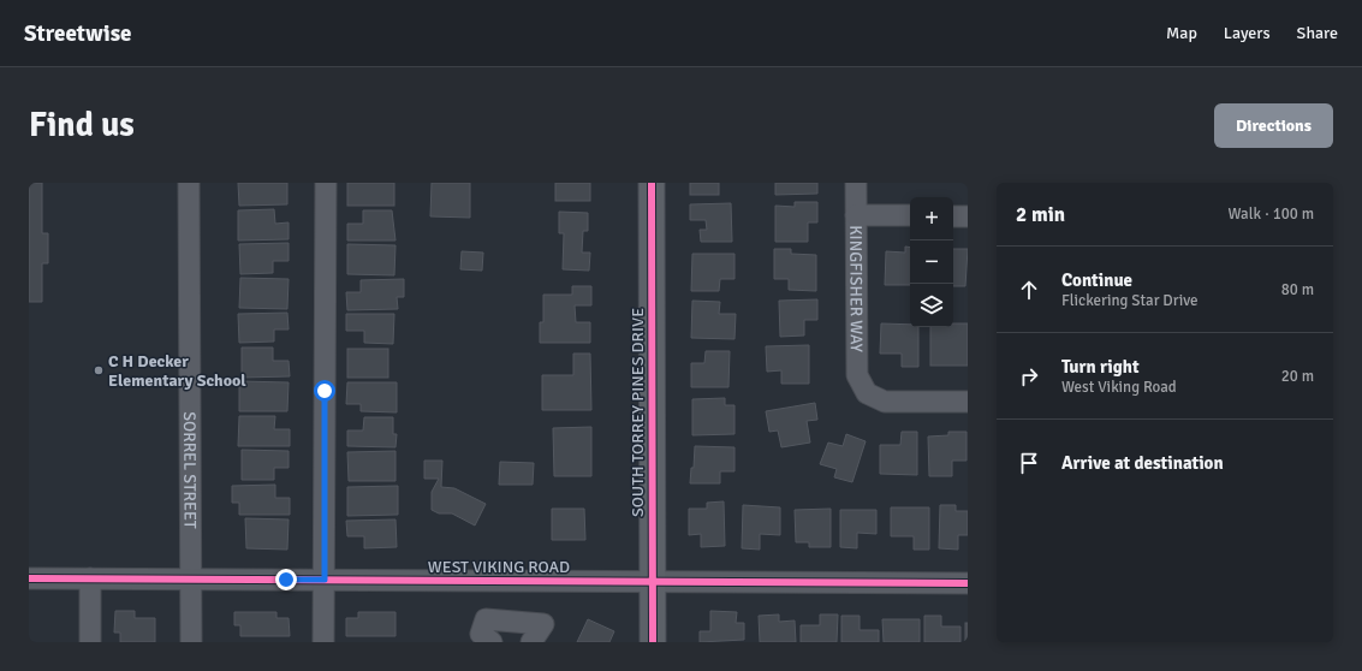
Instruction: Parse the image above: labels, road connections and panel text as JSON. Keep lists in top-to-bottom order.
{
  "streets": {
    "main road": ["SOUTH TORREY PINES DRIVE"],
    "street": ["KINGFISHER WAY", "SORREL STREET", "WEST VIKING ROAD"]
  },
  "crossings": [
    ["SOUTH TORREY PINES DRIVE", "WEST VIKING ROAD"],
    ["SORREL STREET", "WEST VIKING ROAD"]
  ],
  "places": ["C H Decker Elementary School"],
  "page": {
    "header": "Streetwise",
    "nav": ["Map", "Layers", "Share"],
    "buttons": "Directions",
    "title": "Find us",
    "heading": ["2 min", "Walk · 100 m"],
    "map_buttons": ["+", "−"],
    "list": [
      ["Continue", "Flickering Star Drive", "80 m"],
      ["Turn right", "West Viking Road", "20 m"],
      "Arrive at destination"
    ]
  }
}
